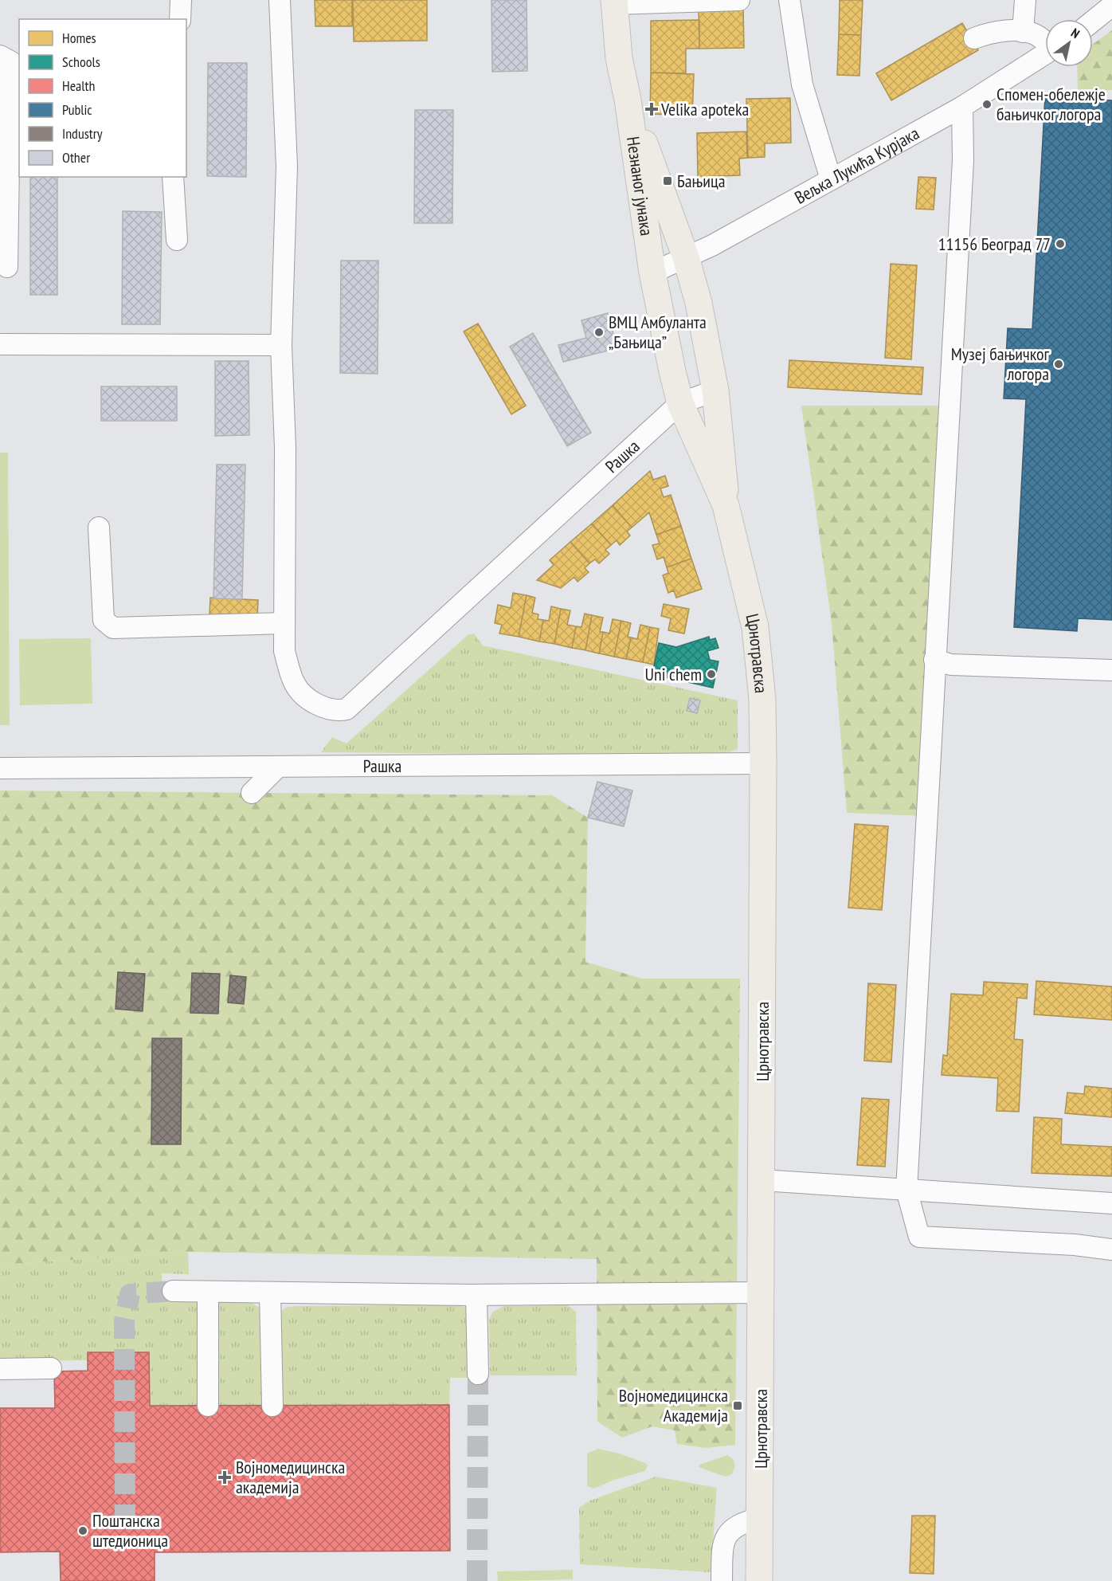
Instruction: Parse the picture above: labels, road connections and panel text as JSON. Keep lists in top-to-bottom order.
{
  "streets": {
    "main road": ["Незнаног јунака", "Црнотравска"],
    "street": ["Вељка Лукића Курјака", "Рашка"]
  },
  "crossings": [
    ["Вељка Лукића Курјака", "Незнаног јунака"],
    ["Вељка Лукића Курјака", "Црнотравска"],
    ["Незнаног јунака", "Црнотравска"],
    ["Рашка", "Црнотравска"]
  ],
  "places": {
    "other": [
      "Спомен-обележје бањичког логора",
      "11156 Београд 77",
      "ВМЦ Амбуланта „Бањица”",
      "Музеј бањичког логора",
      "Uni chem",
      "Поштанска штедионица"
    ],
    "health": ["Velika apoteka", "Војномедицинска академија"],
    "transit": ["Бањица", "Војномедицинска Академија"]
  },
  "legend": [
    "Homes",
    "Schools",
    "Health",
    "Public",
    "Industry",
    "Other"
  ],
  "north": "top right"
}
